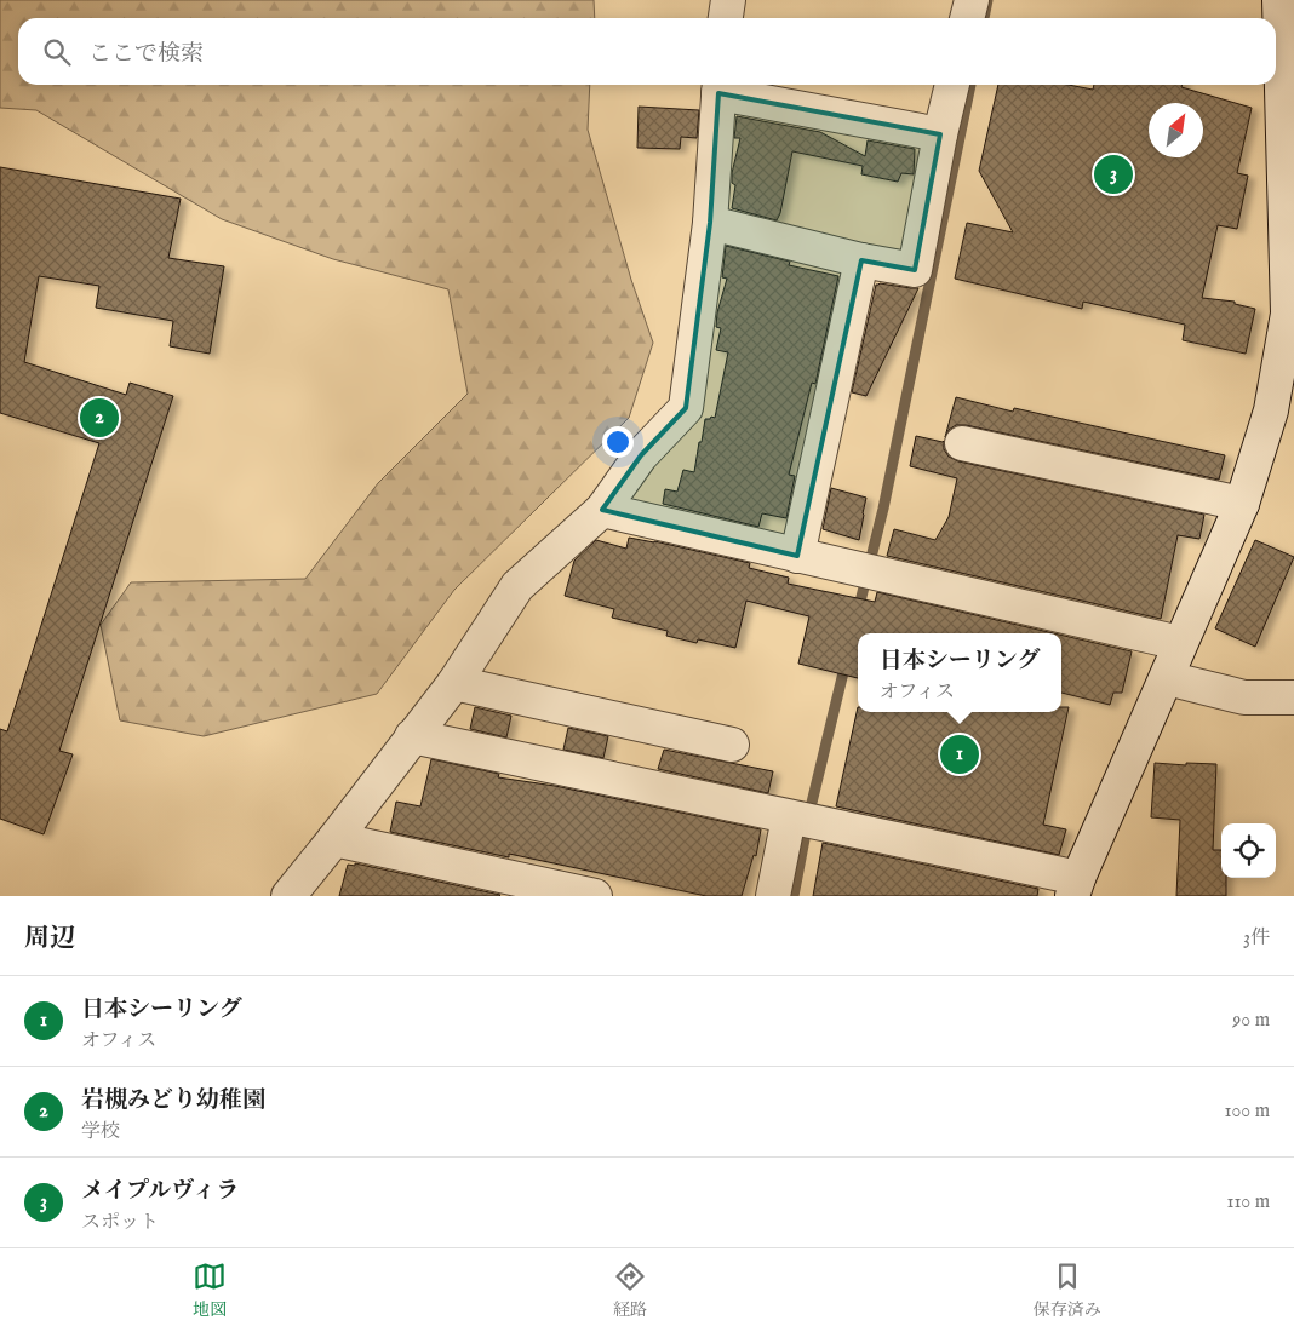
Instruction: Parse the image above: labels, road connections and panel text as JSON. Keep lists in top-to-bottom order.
{
  "north": "top right",
  "page": {
    "search": "ここで検索",
    "pins": ["3", "2", "1"],
    "popup": ["日本シーリング", "オフィス"],
    "heading": ["周辺", "3件"],
    "list": [
      {
        "mark": "1",
        "name": "日本シーリング",
        "note": "オフィス",
        "value": "90 m"
      },
      {
        "mark": "2",
        "name": "岩槻みどり幼稚園",
        "note": "学校",
        "value": "100 m"
      },
      {
        "mark": "3",
        "name": "メイプルヴィラ",
        "note": "スポット",
        "value": "110 m"
      }
    ],
    "nav": ["地図", "経路", "保存済み"]
  }
}
